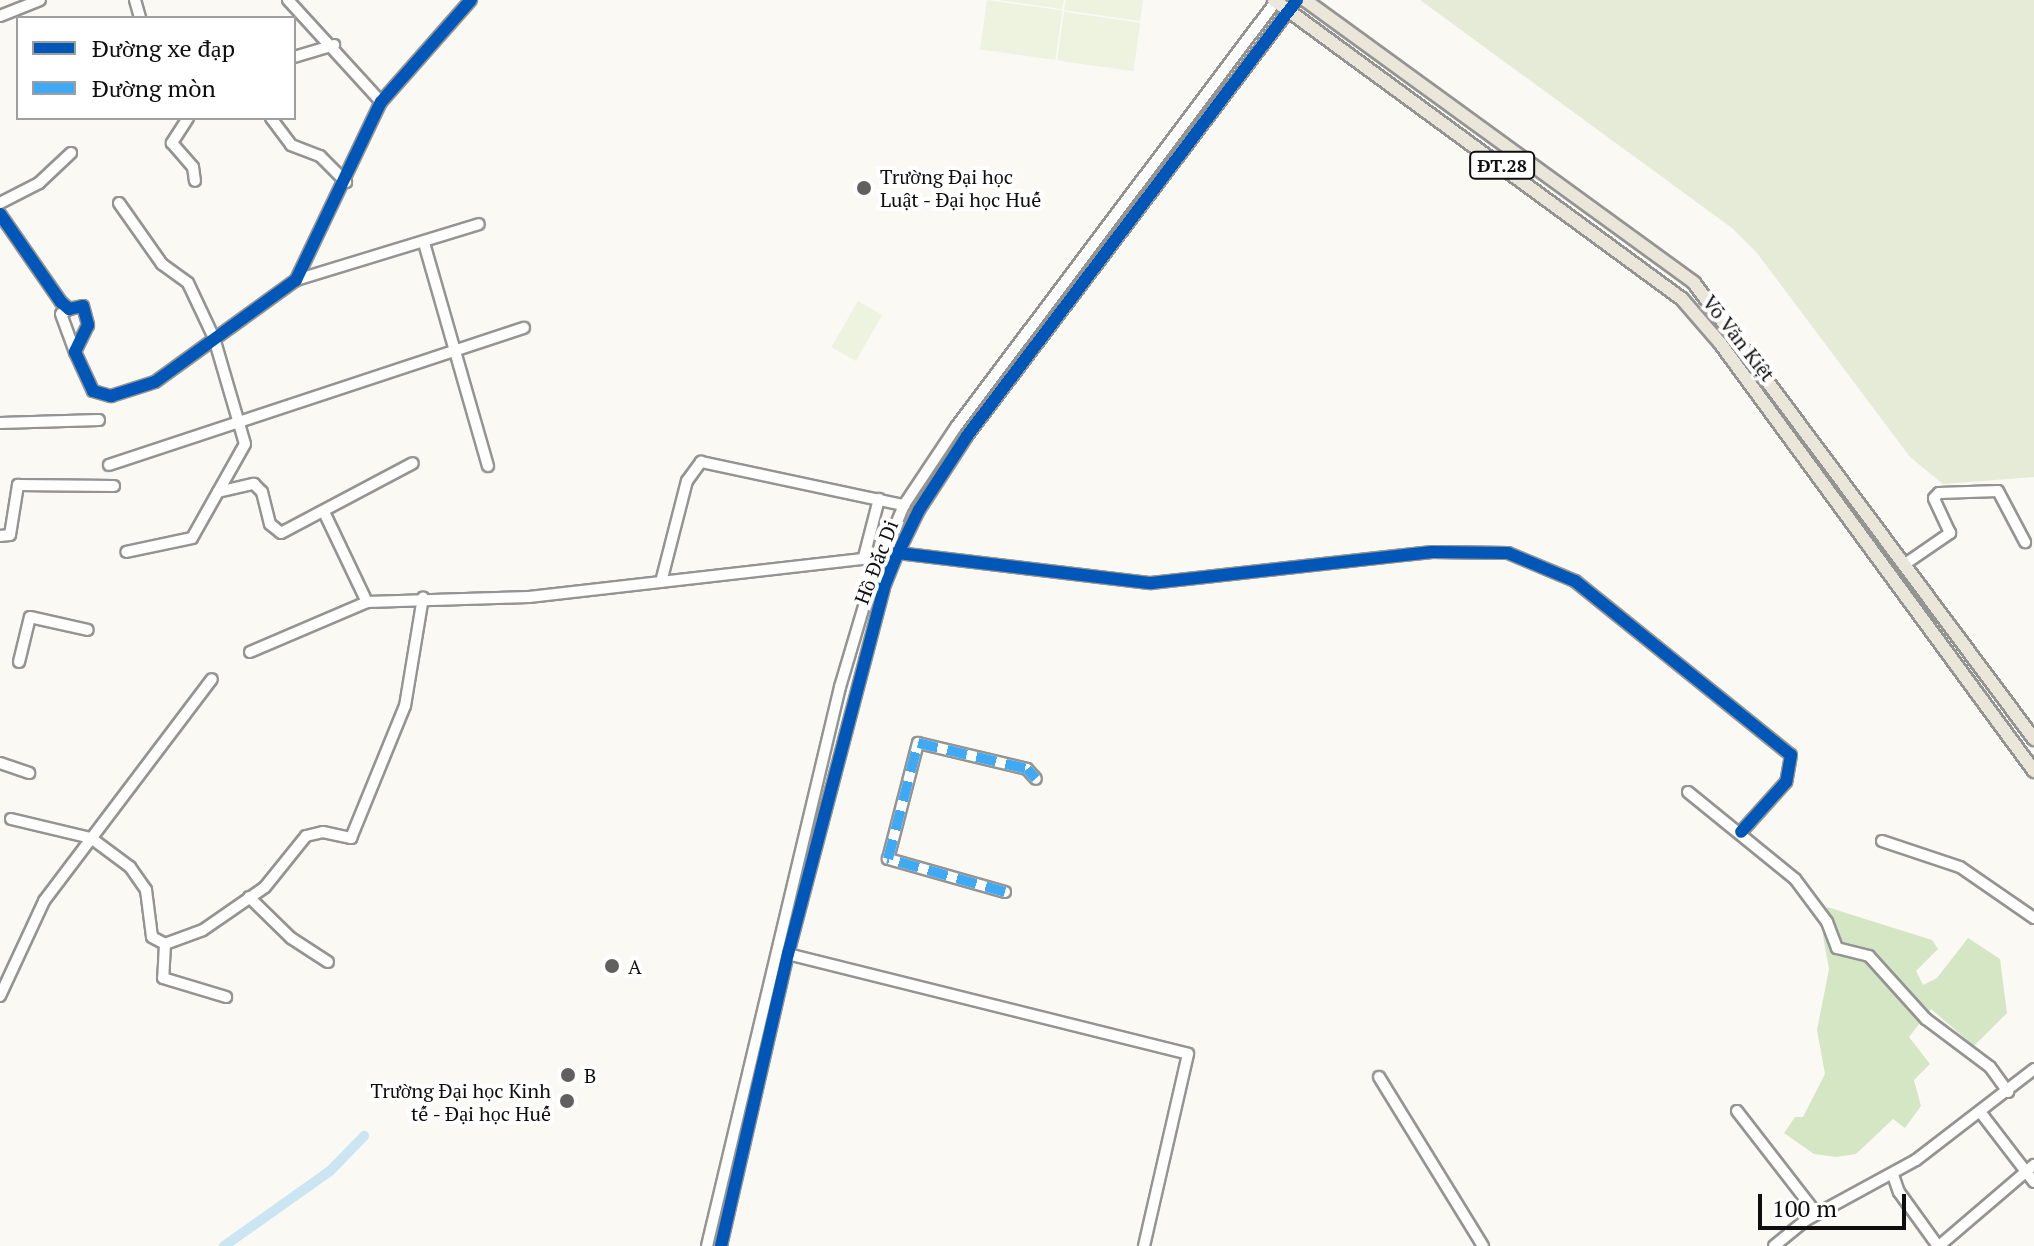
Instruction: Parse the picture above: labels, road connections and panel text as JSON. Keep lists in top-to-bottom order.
{
  "streets": {
    "main road": ["ĐT.28", "Võ Văn Kiệt"],
    "street": ["Hồ Đắc Di"]
  },
  "crossings": [
    ["Võ Văn Kiệt", "Hồ Đắc Di"]
  ],
  "places": [
    "Trường Đại học Luật - Đại học Huế",
    "A",
    "B",
    "Trường Đại học Kinh tế - Đại học Huế"
  ],
  "legend": ["Đường xe đạp", "Đường mòn"],
  "scale_bar": "100 m"
}
